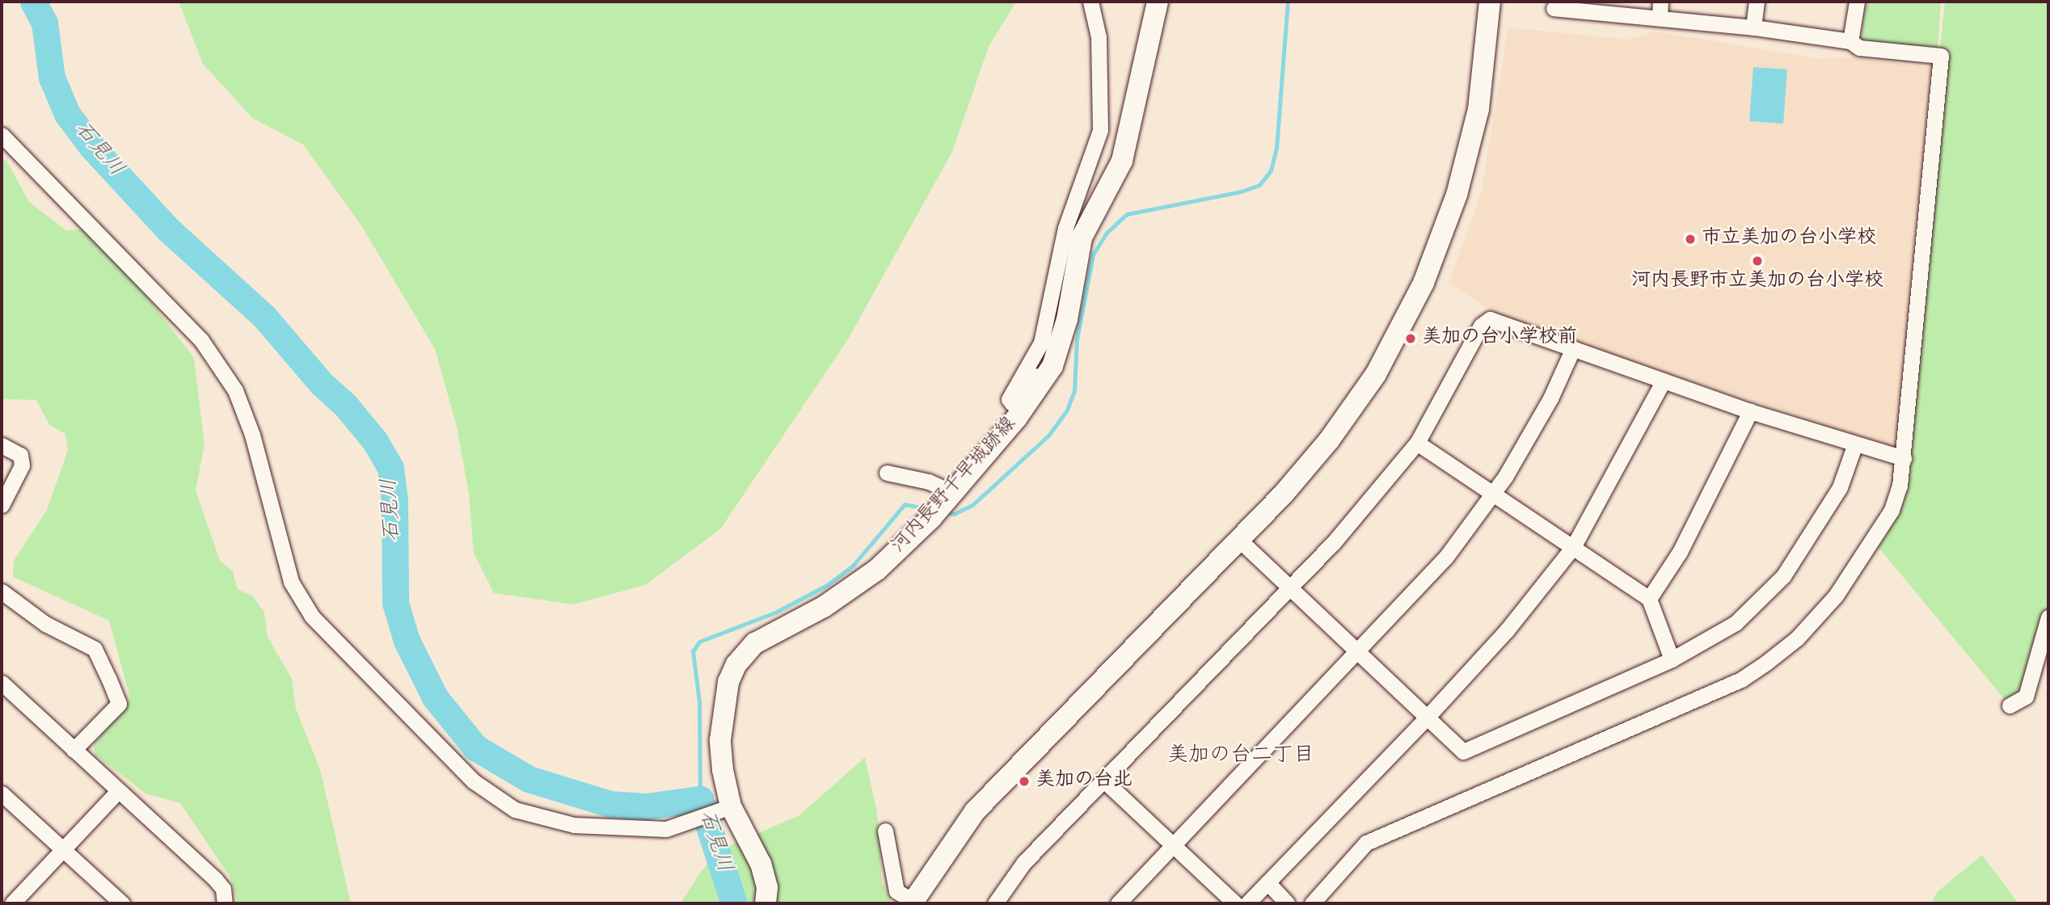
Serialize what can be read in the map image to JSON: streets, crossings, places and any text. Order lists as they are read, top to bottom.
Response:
{
  "streets": {
    "street": ["河内長野千早城跡線"]
  },
  "districts": ["美加の台二丁目"],
  "water": ["石見川"],
  "places": [
    "市立美加の台小学校",
    "河内長野市立美加の台小学校",
    "美加の台小学校前",
    "美加の台北"
  ]
}
